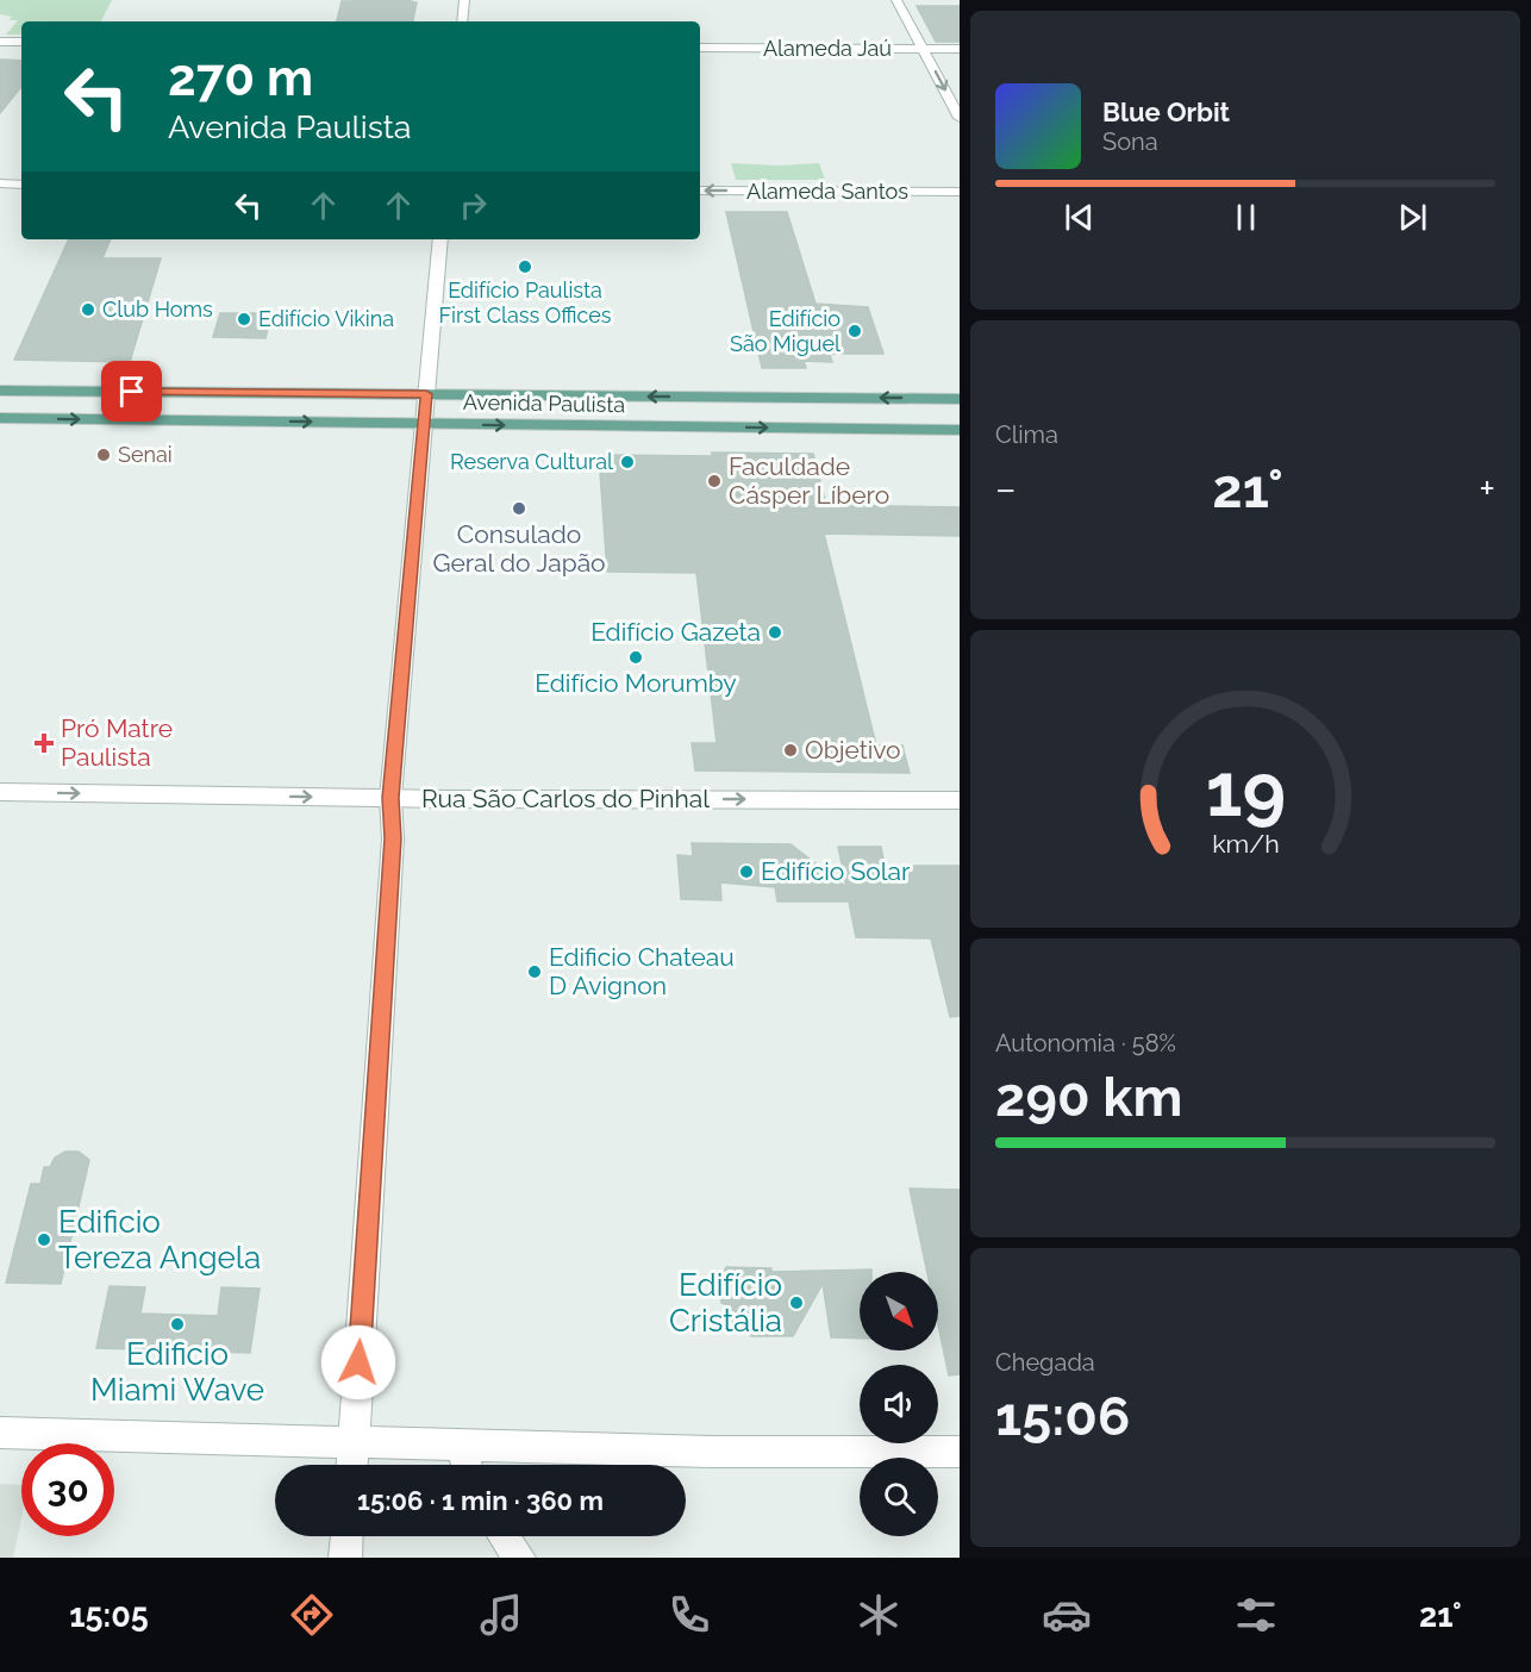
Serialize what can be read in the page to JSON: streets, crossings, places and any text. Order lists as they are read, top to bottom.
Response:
{
  "streets": {
    "main road": ["Avenida Paulista"],
    "street": ["Alameda Jaú", "Alameda Santos", "Rua São Carlos do Pinhal"]
  },
  "one_way": ["Alameda Santos", "Rua São Carlos do Pinhal"],
  "places": {
    "other": [
      "Edifício Paulista First Class Offices",
      "Club Homs",
      "Edifício Vikina",
      "Edifício São Miguel",
      "Senai",
      "Reserva Cultural",
      "Faculdade Cásper Líbero",
      "Consulado Geral do Japão",
      "Edifício Gazeta",
      "Edifício Morumby",
      "Objetivo",
      "Edifício Solar",
      "Edificio Chateau D Avignon",
      "Edificio Tereza Angela",
      "Edifício Cristália",
      "Edificio Miami Wave"
    ],
    "health": ["Pró Matre Paulista"]
  },
  "north": "bottom right",
  "page": {
    "turn": ["270 m", "Avenida Paulista"],
    "song": ["Blue Orbit", "Sona"],
    "tile": [
      "Clima",
      ["Autonomia · 58%", "290 km"],
      ["Chegada", "15:06"]
    ],
    "heat": ["−", "21°", "+"],
    "limit": "30",
    "trip": "15:06 · 1 min · 360 m",
    "tabs": ["15:05", "21°"],
    "gauge": ["19", "km/h"]
  }
}
